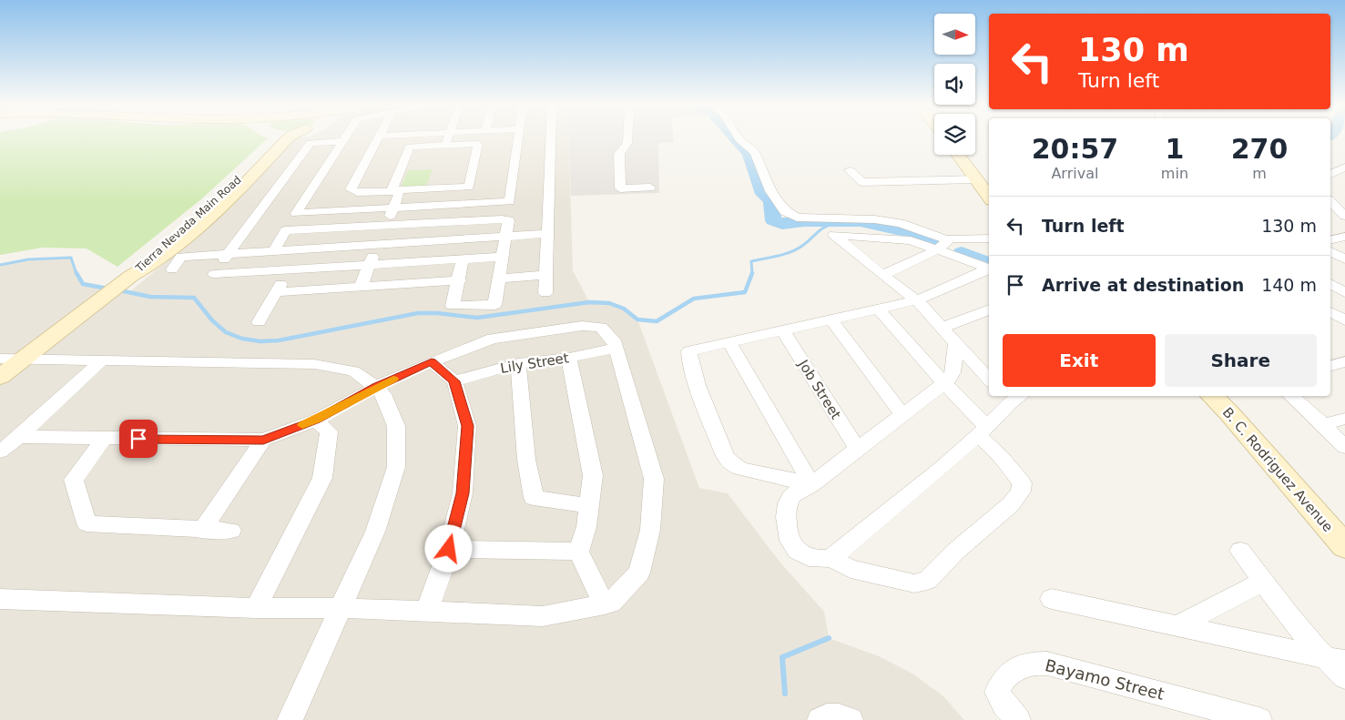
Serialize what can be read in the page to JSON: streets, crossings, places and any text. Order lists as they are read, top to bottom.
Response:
{
  "streets": {
    "street": [
      "Tierra Nevada Main Road",
      "Lily Street",
      "Job Street",
      "B. C. Rodriguez Avenue",
      "Bayamo Street"
    ]
  },
  "north": "right",
  "page": {
    "turn": ["130 m", "Turn left"],
    "eta": [
      "20:57",
      "Arrival",
      "1",
      "min",
      "270",
      "m"
    ],
    "list": [
      {
        "name": "Turn left",
        "value": "130 m"
      },
      {
        "name": "Arrive at destination",
        "value": "140 m"
      }
    ],
    "buttons": ["Exit", "Share"]
  }
}
